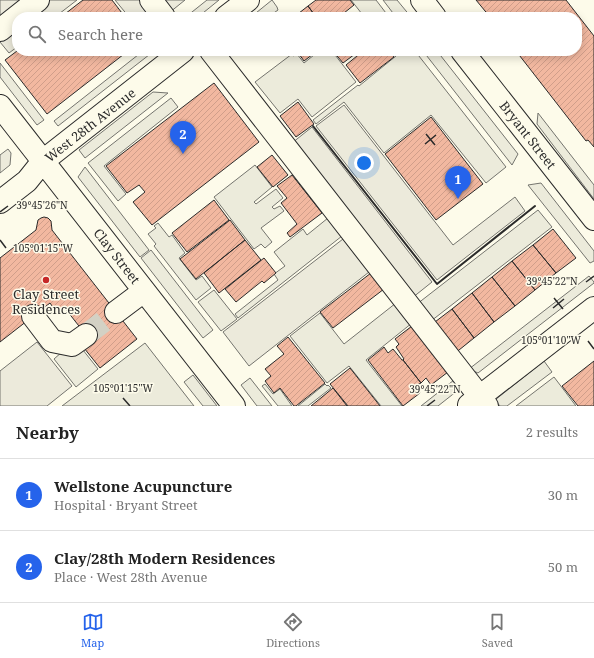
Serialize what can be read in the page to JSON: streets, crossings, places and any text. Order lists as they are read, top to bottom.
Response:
{
  "streets": {
    "street": ["West 28th Avenue", "Bryant Street", "Clay Street"]
  },
  "crossings": [
    ["West 28th Avenue", "Clay Street"]
  ],
  "places": ["Clay Street Residences"],
  "page": {
    "search": "Search here",
    "pins": ["2", "1"],
    "heading": ["Nearby", "2 results"],
    "list": [
      {
        "mark": "1",
        "name": "Wellstone Acupuncture",
        "note": "Hospital · Bryant Street",
        "value": "30 m"
      },
      {
        "mark": "2",
        "name": "Clay/28th Modern Residences",
        "note": "Place · West 28th Avenue",
        "value": "50 m"
      }
    ],
    "nav": ["Map", "Directions", "Saved"]
  },
  "coordinates": [
    "39°45'26\"N",
    "105°01'15\"W",
    "39°45'22\"N",
    "105°01'10\"W"
  ]
}
